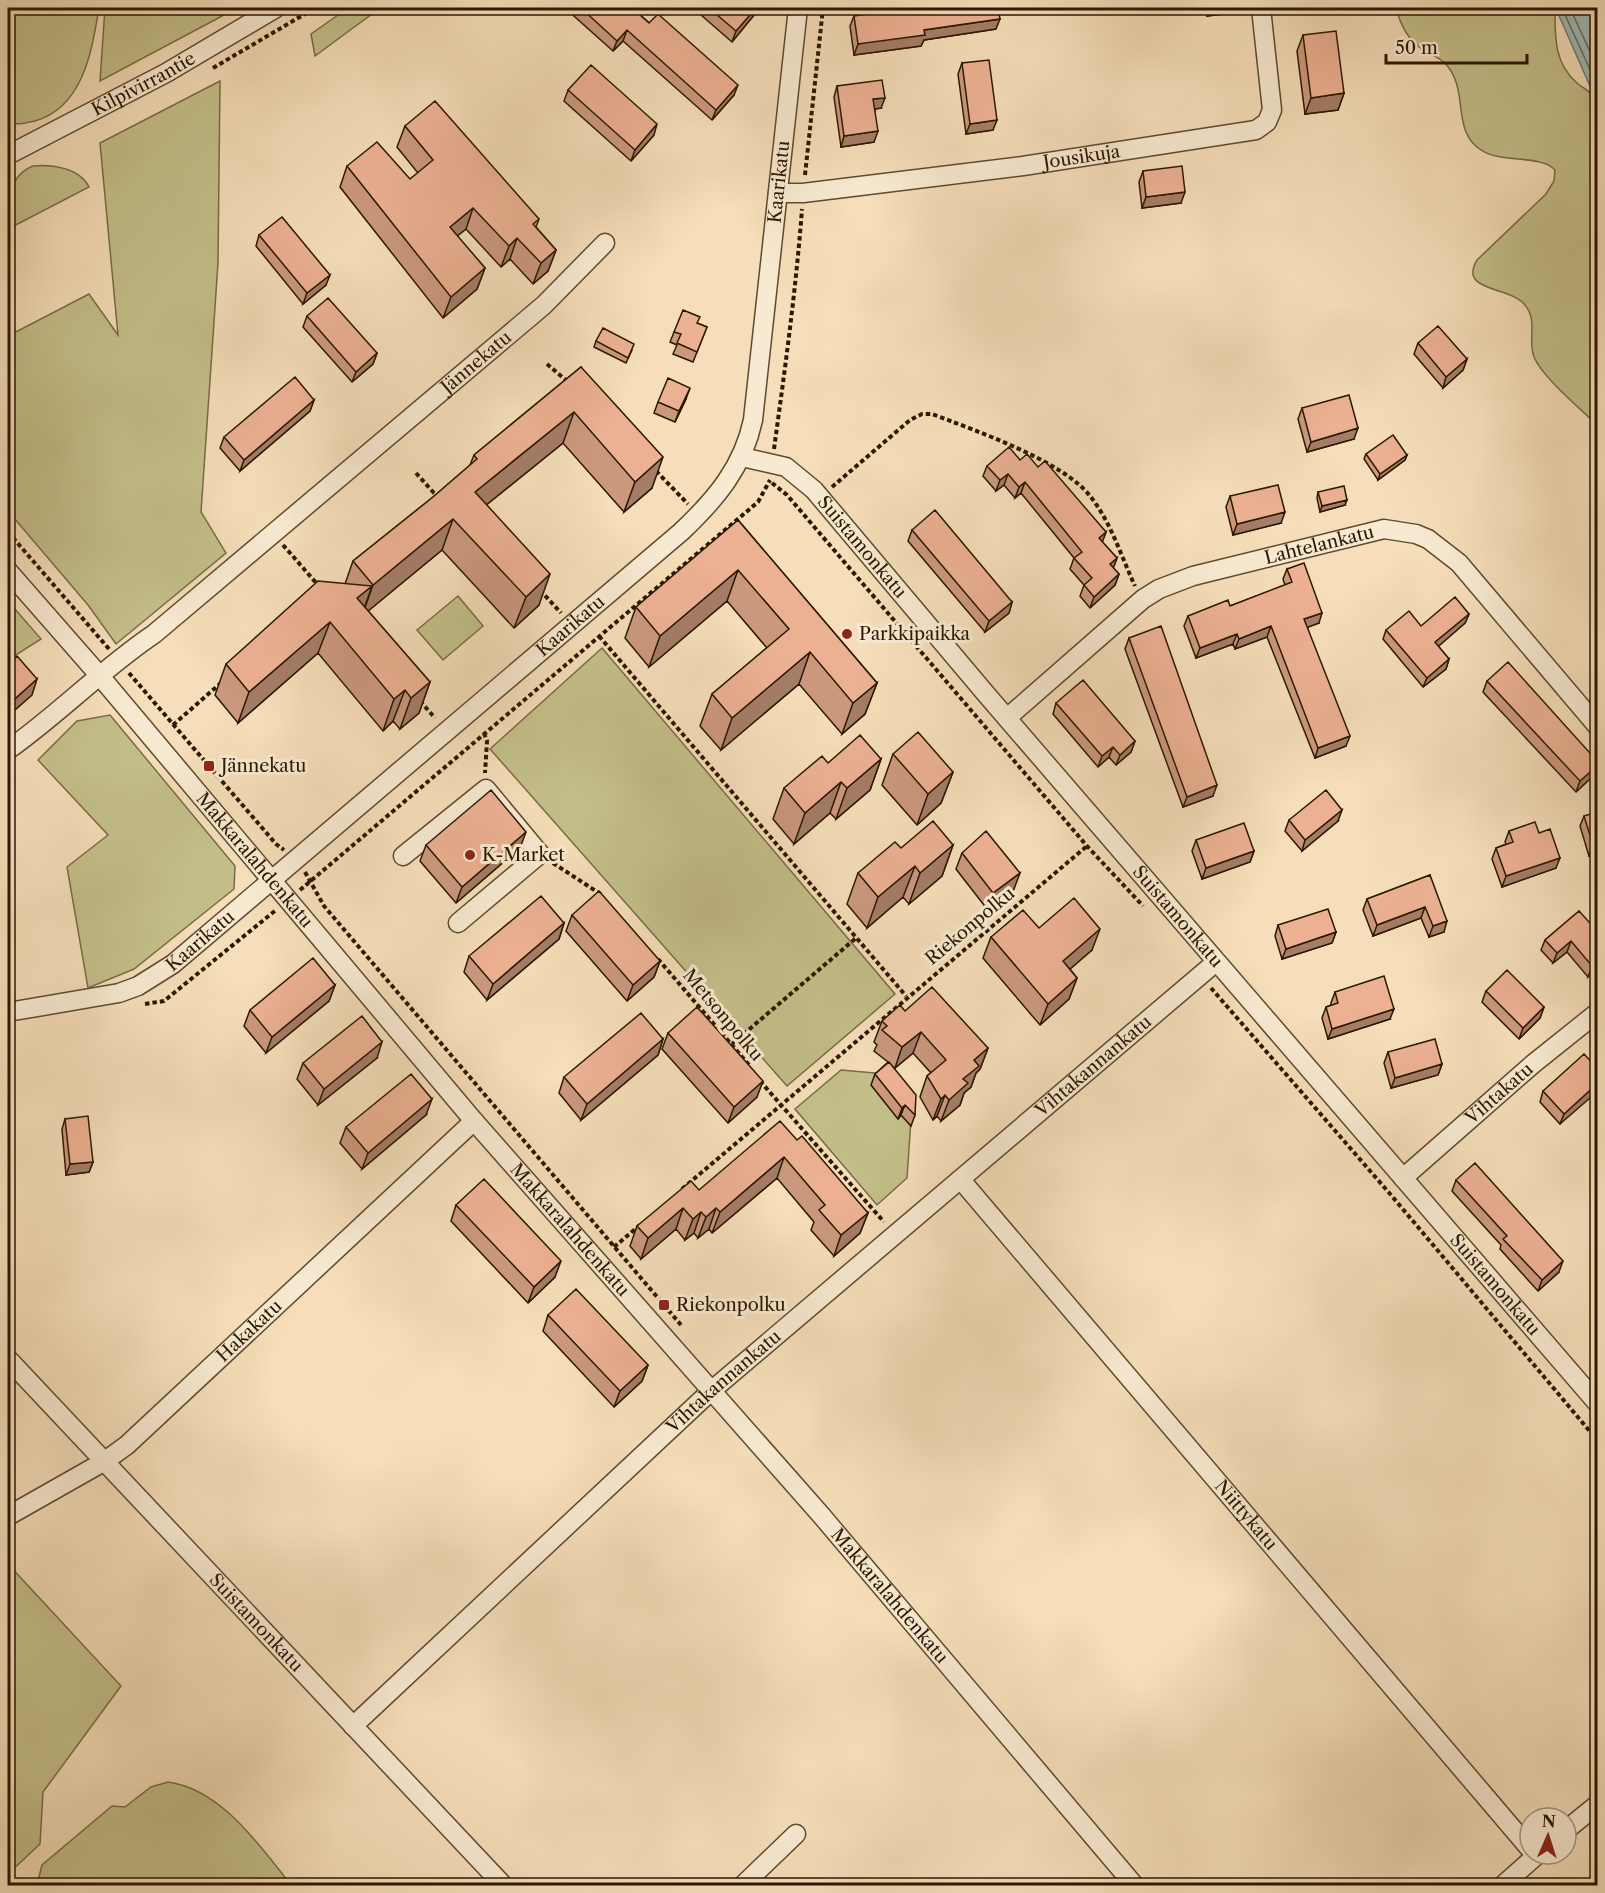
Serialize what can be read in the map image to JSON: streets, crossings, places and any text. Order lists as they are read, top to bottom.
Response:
{
  "streets": {
    "street": [
      "Kilpivirrantie",
      "Jousikuja",
      "Kaarikatu",
      "Jännekatu",
      "Lahtelankatu",
      "Suistamonkatu",
      "Makkaralahdenkatu",
      "Vihtakannankatu",
      "Vihtakatu",
      "Hakakatu",
      "Niittykatu"
    ],
    "path": ["Riekonpolku", "Metsonpolku"]
  },
  "crossings": [
    ["Jousikuja", "Kaarikatu"],
    ["Kaarikatu", "Suistamonkatu"],
    ["Kaarikatu", "Makkaralahdenkatu"],
    ["Jännekatu", "Makkaralahdenkatu"],
    ["Lahtelankatu", "Suistamonkatu"],
    ["Suistamonkatu", "Vihtakannankatu"],
    ["Suistamonkatu", "Vihtakatu"],
    ["Suistamonkatu", "Hakakatu"],
    ["Makkaralahdenkatu", "Vihtakannankatu"],
    ["Makkaralahdenkatu", "Hakakatu"],
    ["Riekonpolku", "Metsonpolku"],
    ["Metsonpolku", "Vihtakannankatu"],
    ["Vihtakannankatu", "Niittykatu"]
  ],
  "places": {
    "other": ["Parkkipaikka", "K-Market"],
    "transit": ["Jännekatu", "Riekonpolku"]
  },
  "scale_bar": "50 m",
  "north": "top"
}
